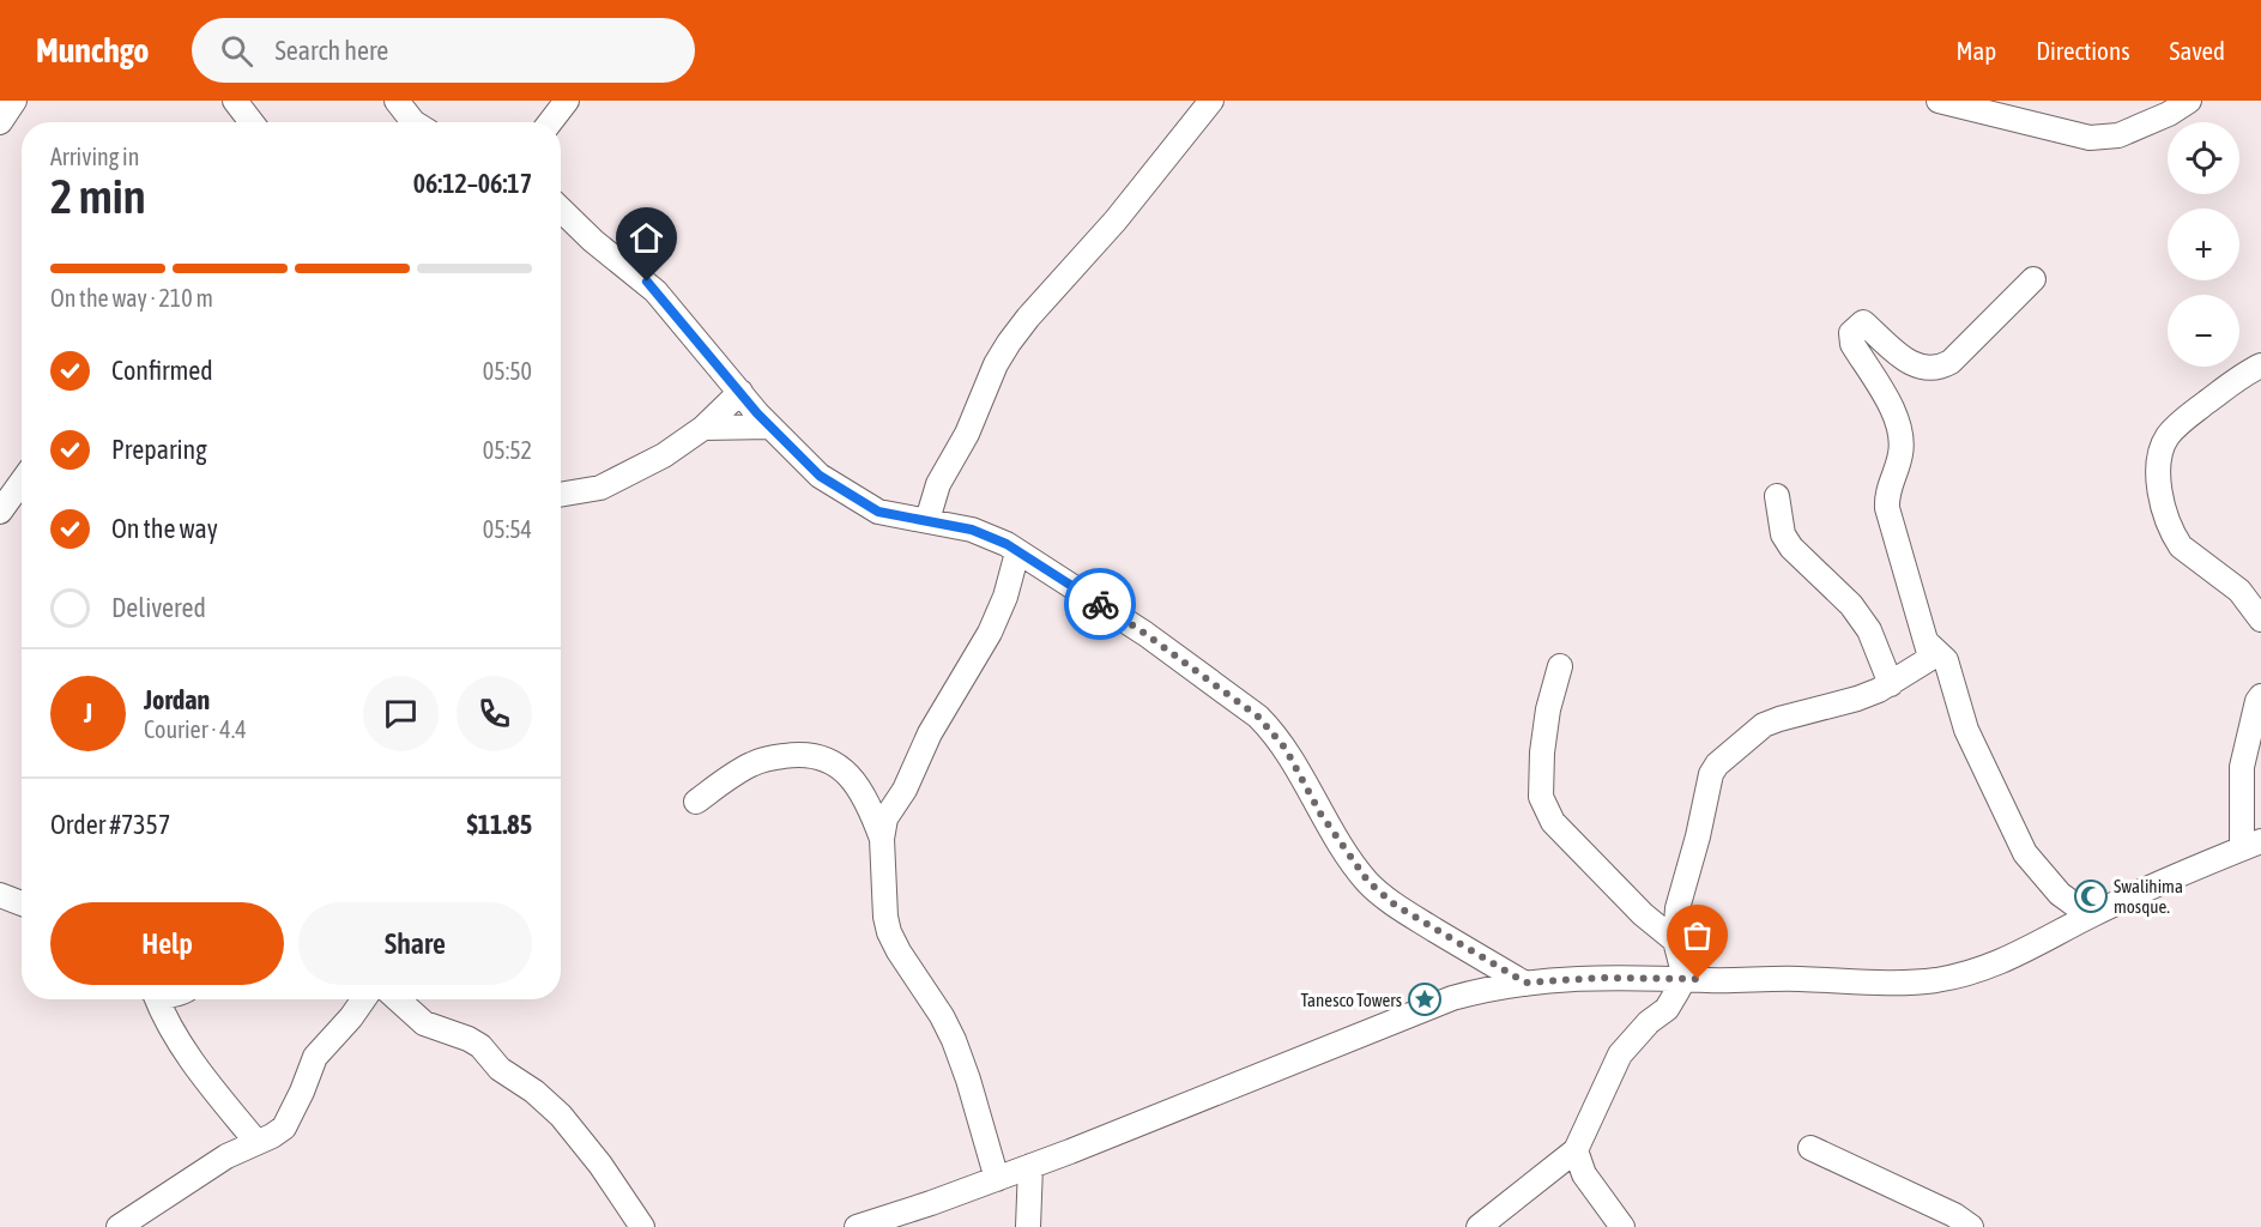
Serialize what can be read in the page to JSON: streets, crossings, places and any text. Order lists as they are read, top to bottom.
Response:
{
  "places": {
    "mosque": ["Swalihima mosque."],
    "place": ["Tanesco Towers"]
  },
  "page": {
    "header": "Munchgo",
    "search": "Search here",
    "nav": ["Map", "Directions", "Saved"],
    "map_buttons": ["+", "−"],
    "heading": ["2 min", "Arriving in", "06:12–06:17"],
    "panel": [
      "Jordan",
      "Courier · 4.4",
      "Order #7357",
      "$11.85"
    ],
    "bar": "On the way · 210 m",
    "list": [
      ["Confirmed", "05:50"],
      ["Preparing", "05:52"],
      ["On the way", "05:54"],
      "Delivered"
    ],
    "round": "J",
    "buttons": ["Help", "Share"]
  }
}
